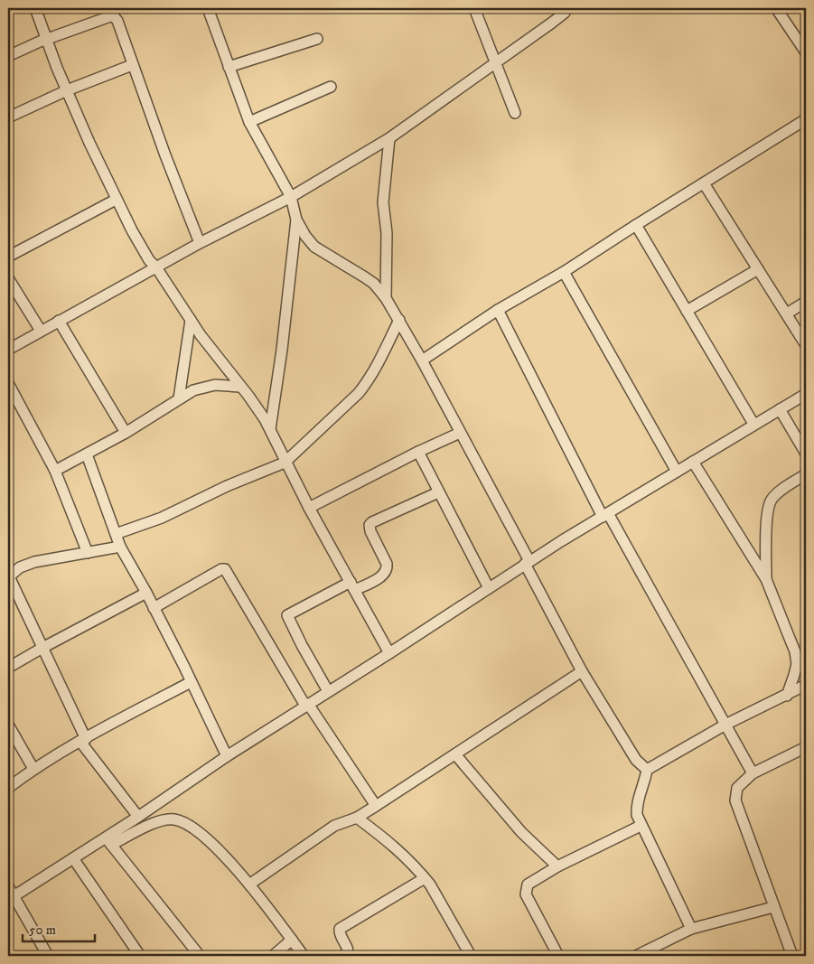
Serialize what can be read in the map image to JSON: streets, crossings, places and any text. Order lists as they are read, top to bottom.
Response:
{
  "scale_bar": "50 m"
}
